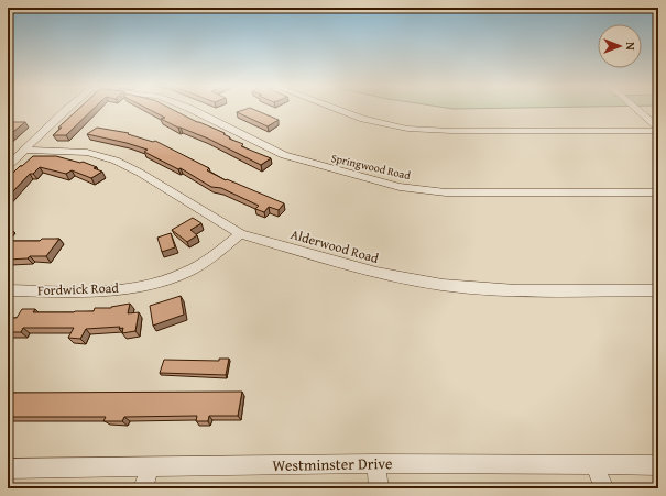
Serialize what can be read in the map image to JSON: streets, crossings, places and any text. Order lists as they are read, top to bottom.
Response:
{
  "streets": {
    "street": [
      "Springwood Road",
      "Alderwood Road",
      "Fordwick Road",
      "Westminster Drive"
    ]
  },
  "crossings": [
    ["Alderwood Road", "Fordwick Road"]
  ],
  "north": "right"
}
